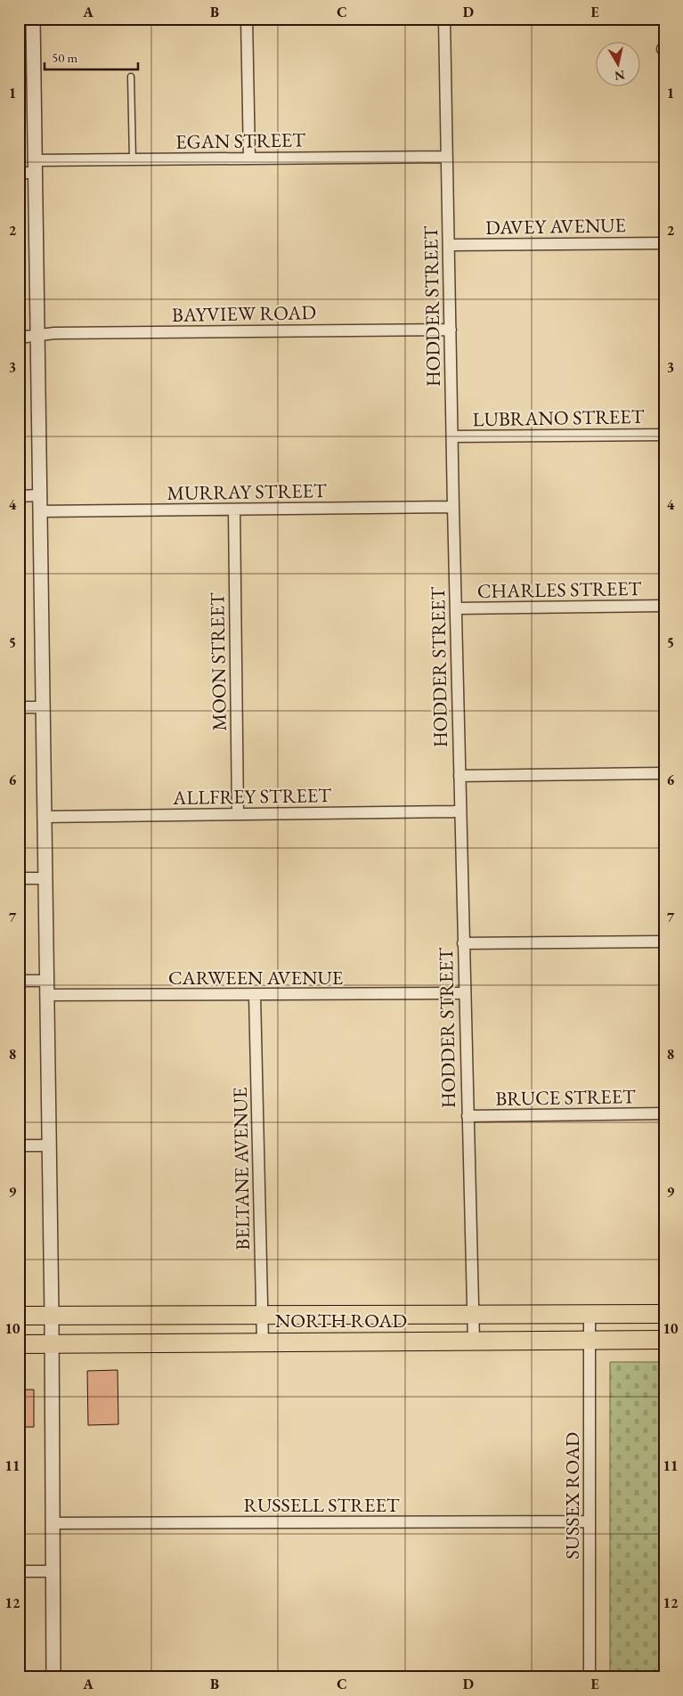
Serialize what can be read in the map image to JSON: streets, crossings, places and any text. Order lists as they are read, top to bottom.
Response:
{
  "streets": {
    "highway": ["NORTH ROAD"],
    "street": [
      "EGAN STREET",
      "DAVEY AVENUE",
      "HODDER STREET",
      "BAYVIEW ROAD",
      "LUBRANO STREET",
      "MURRAY STREET",
      "CHARLES STREET",
      "MOON STREET",
      "ALLFREY STREET",
      "CARWEEN AVENUE",
      "BRUCE STREET",
      "BELTANE AVENUE",
      "SUSSEX ROAD",
      "RUSSELL STREET"
    ]
  },
  "crossings": [
    ["EGAN STREET", "HODDER STREET"],
    ["DAVEY AVENUE", "HODDER STREET"],
    ["HODDER STREET", "BAYVIEW ROAD"],
    ["HODDER STREET", "LUBRANO STREET"],
    ["HODDER STREET", "MURRAY STREET"],
    ["HODDER STREET", "CHARLES STREET"],
    ["HODDER STREET", "ALLFREY STREET"],
    ["HODDER STREET", "CARWEEN AVENUE"],
    ["HODDER STREET", "BRUCE STREET"],
    ["HODDER STREET", "NORTH ROAD"],
    ["MURRAY STREET", "MOON STREET"],
    ["MOON STREET", "ALLFREY STREET"],
    ["CARWEEN AVENUE", "BELTANE AVENUE"],
    ["BELTANE AVENUE", "NORTH ROAD"],
    ["NORTH ROAD", "SUSSEX ROAD"],
    ["SUSSEX ROAD", "RUSSELL STREET"]
  ],
  "scale_bar": "50 m",
  "north": "bottom",
  "grid": {
    "columns": [
      "A",
      "B",
      "C",
      "D",
      "E"
    ],
    "rows": [
      "1",
      "2",
      "3",
      "4",
      "5",
      "6",
      "7",
      "8",
      "9",
      "10",
      "11",
      "12"
    ]
  }
}
